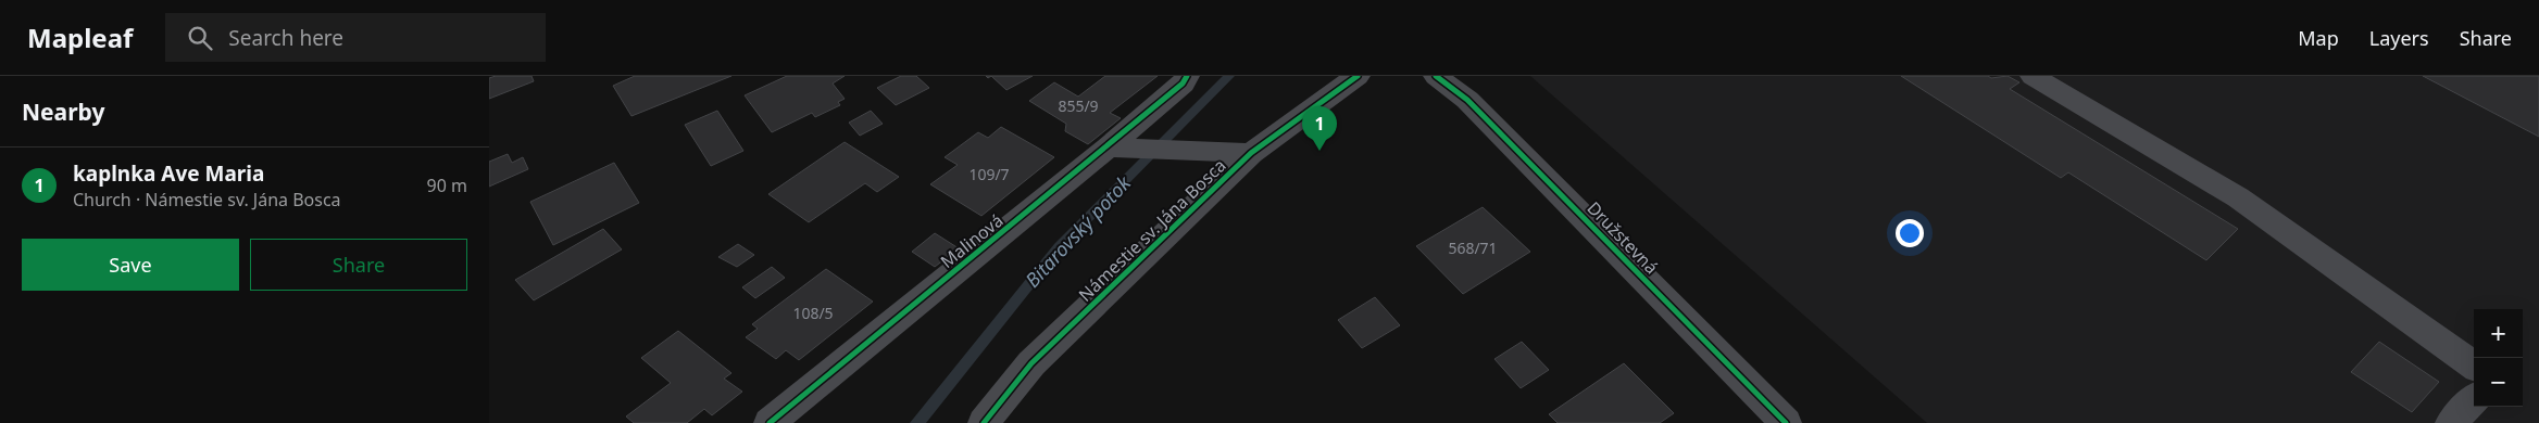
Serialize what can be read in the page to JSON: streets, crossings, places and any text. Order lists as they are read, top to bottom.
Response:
{
  "streets": {
    "street": ["Námestie sv. Jána Bosca", "Družstevná", "Malinová"]
  },
  "water": ["Bitarovský potok"],
  "house_numbers": [
    "855/9",
    "109/7",
    "568/71",
    "108/5"
  ],
  "page": {
    "header": "Mapleaf",
    "search": "Search here",
    "nav": ["Map", "Layers", "Share"],
    "heading": "Nearby",
    "pins": "1",
    "list": [
      {
        "mark": "1",
        "name": "kaplnka Ave Maria",
        "note": "Church · Námestie sv. Jána Bosca",
        "value": "90 m"
      }
    ],
    "buttons": ["Save", "Share"],
    "map_buttons": ["+", "−"]
  }
}
